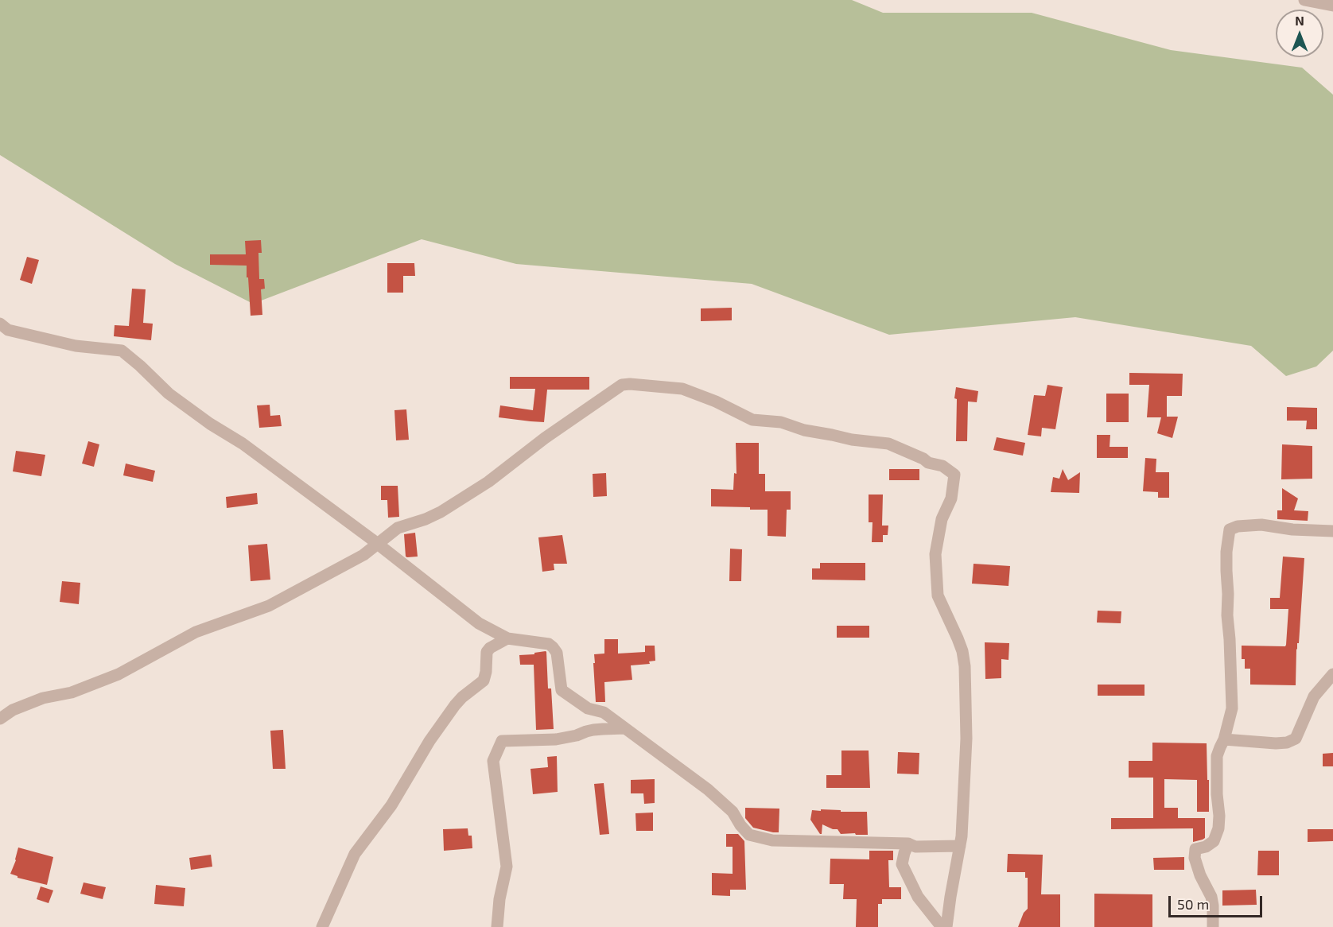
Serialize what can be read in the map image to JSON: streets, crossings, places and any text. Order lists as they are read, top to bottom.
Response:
{
  "scale_bar": "50 m",
  "north": "top"
}
